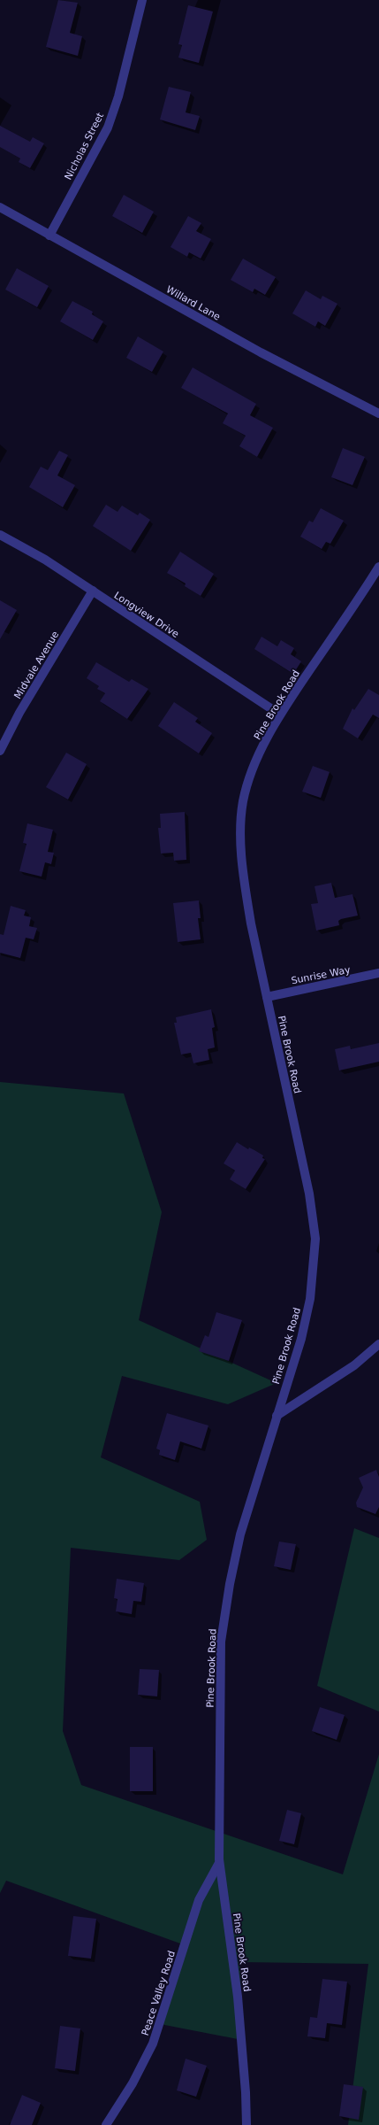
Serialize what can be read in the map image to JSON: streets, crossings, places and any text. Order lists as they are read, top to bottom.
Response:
{
  "streets": {
    "street": [
      "Nicholas Street",
      "Willard Lane",
      "Longview Drive",
      "Midvale Avenue",
      "Pine Brook Road",
      "Sunrise Way",
      "Peace Valley Road"
    ]
  },
  "crossings": [
    ["Nicholas Street", "Willard Lane"],
    ["Longview Drive", "Midvale Avenue"],
    ["Longview Drive", "Pine Brook Road"],
    ["Pine Brook Road", "Sunrise Way"],
    ["Pine Brook Road", "Peace Valley Road"]
  ]
}
